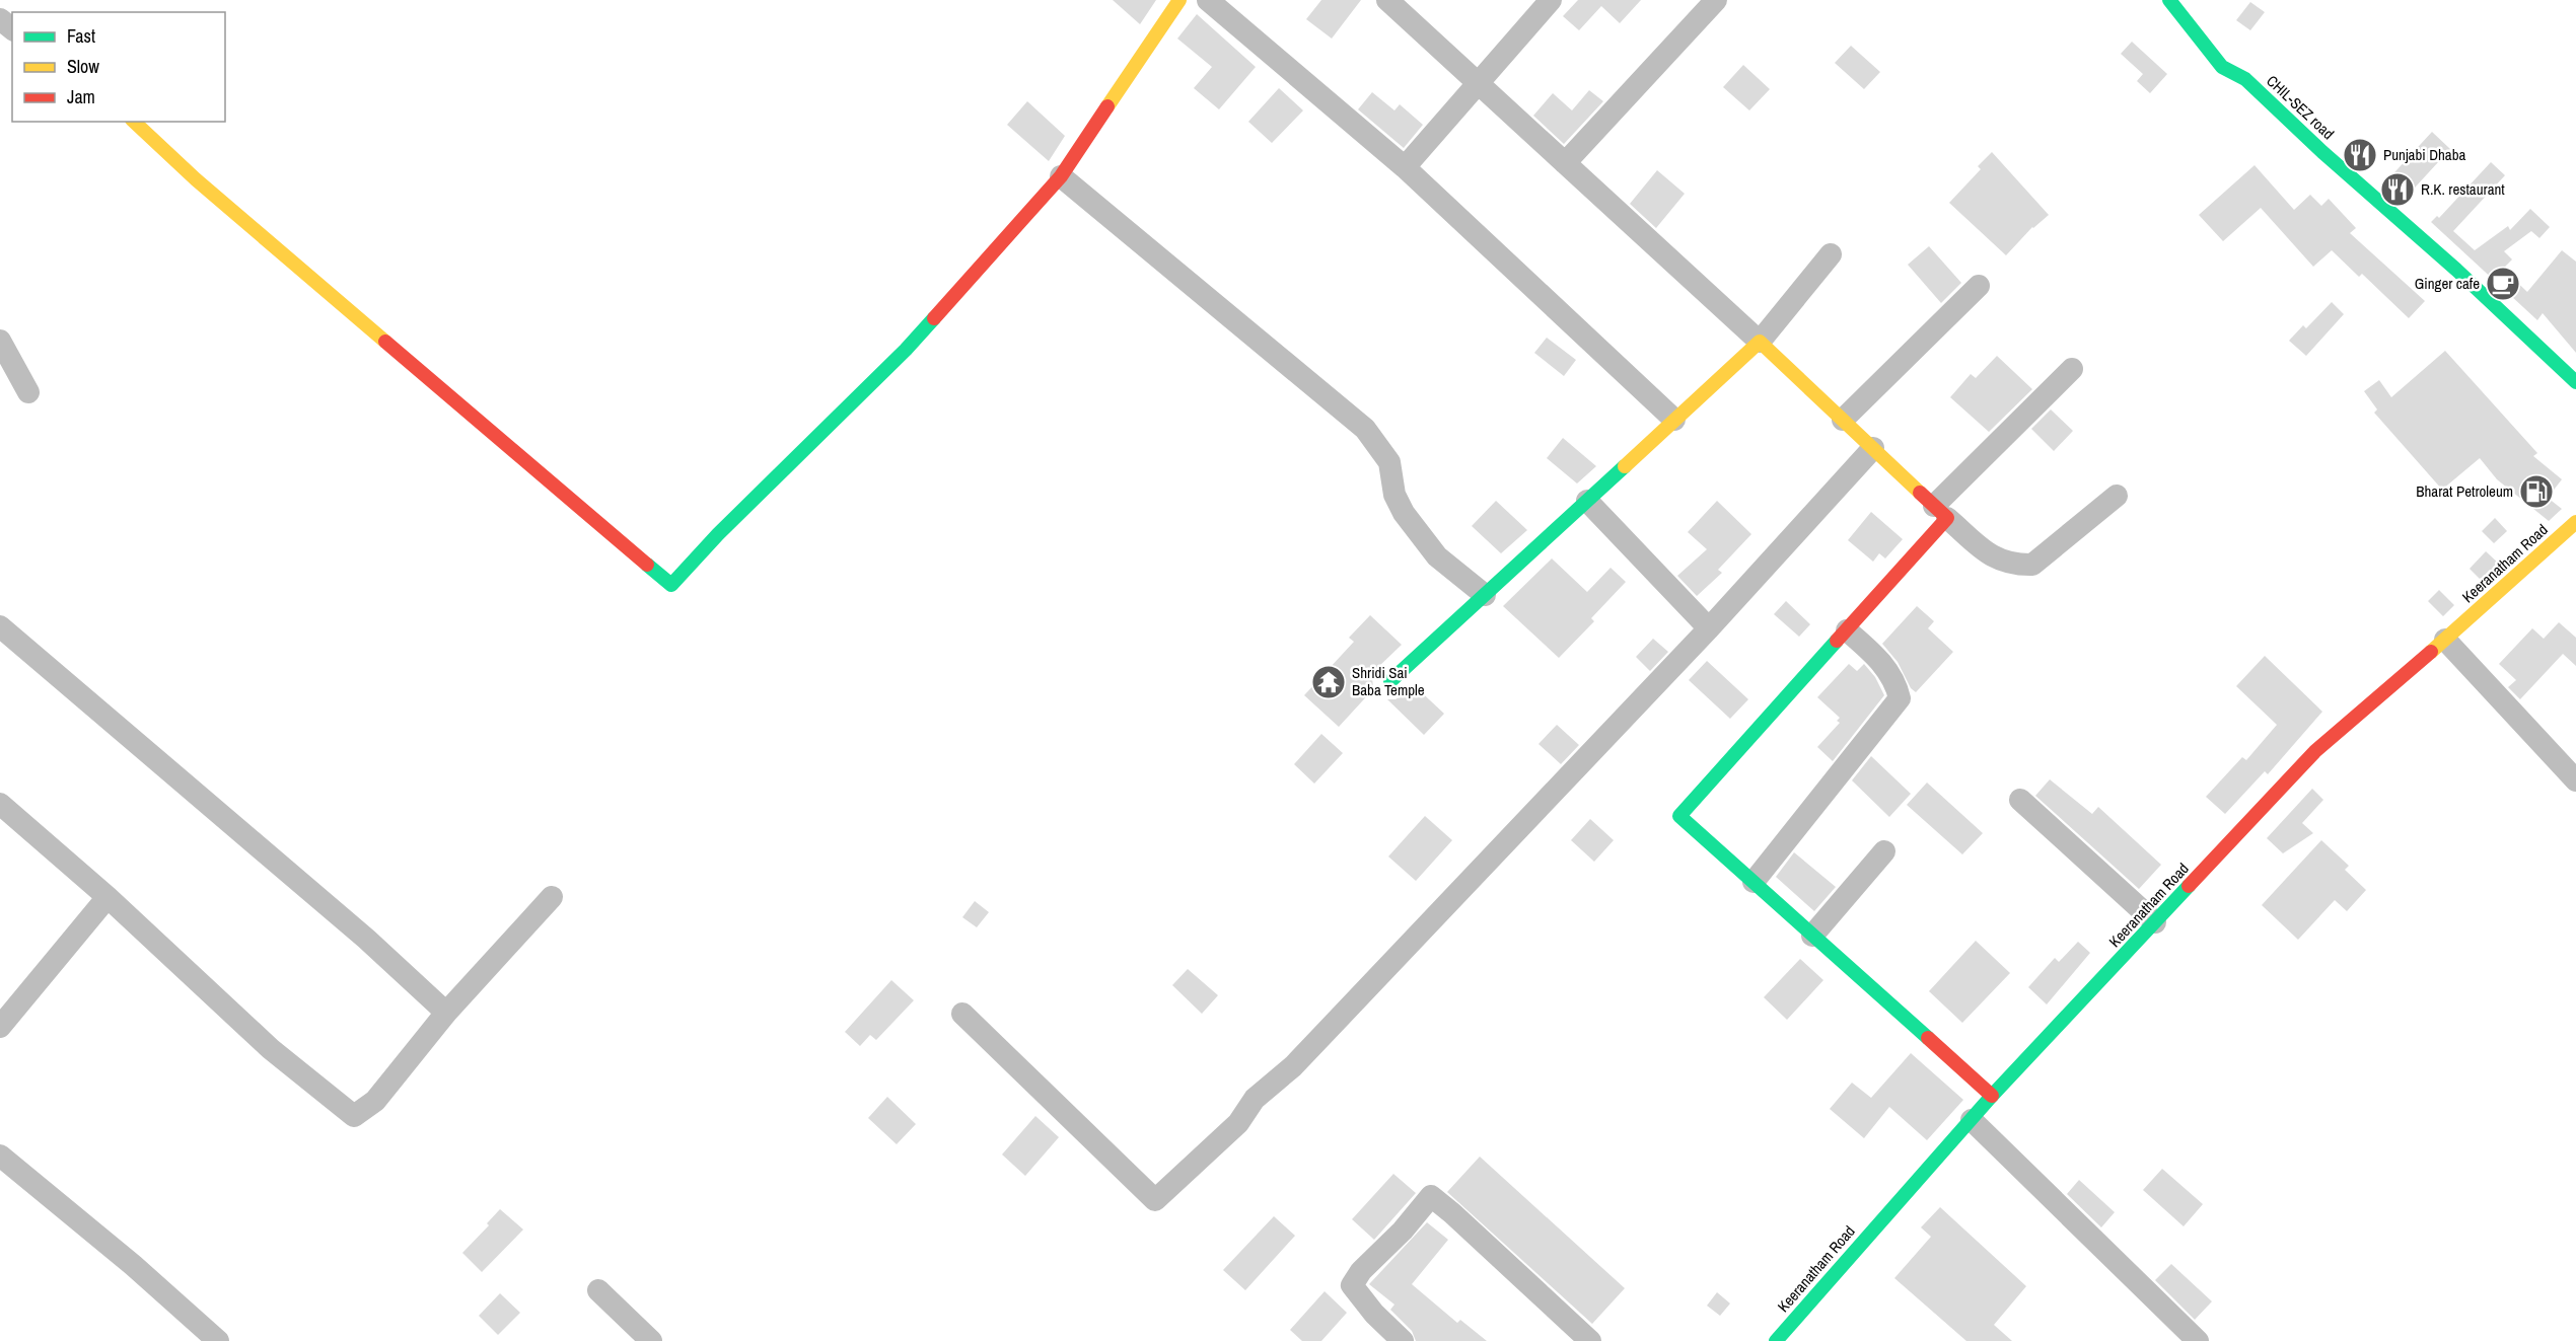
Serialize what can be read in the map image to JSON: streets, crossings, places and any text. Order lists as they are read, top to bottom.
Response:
{
  "streets": {
    "street": ["CHIL-SEZ road", "Keeranatham Road"]
  },
  "places": {
    "restaurant": ["Punjabi Dhaba", "R.K. restaurant"],
    "cafe": ["Ginger cafe"],
    "fuel station": ["Bharat Petroleum"],
    "temple": ["Shridi Sai Baba Temple"]
  },
  "legend": ["Fast", "Slow", "Jam"]
}
